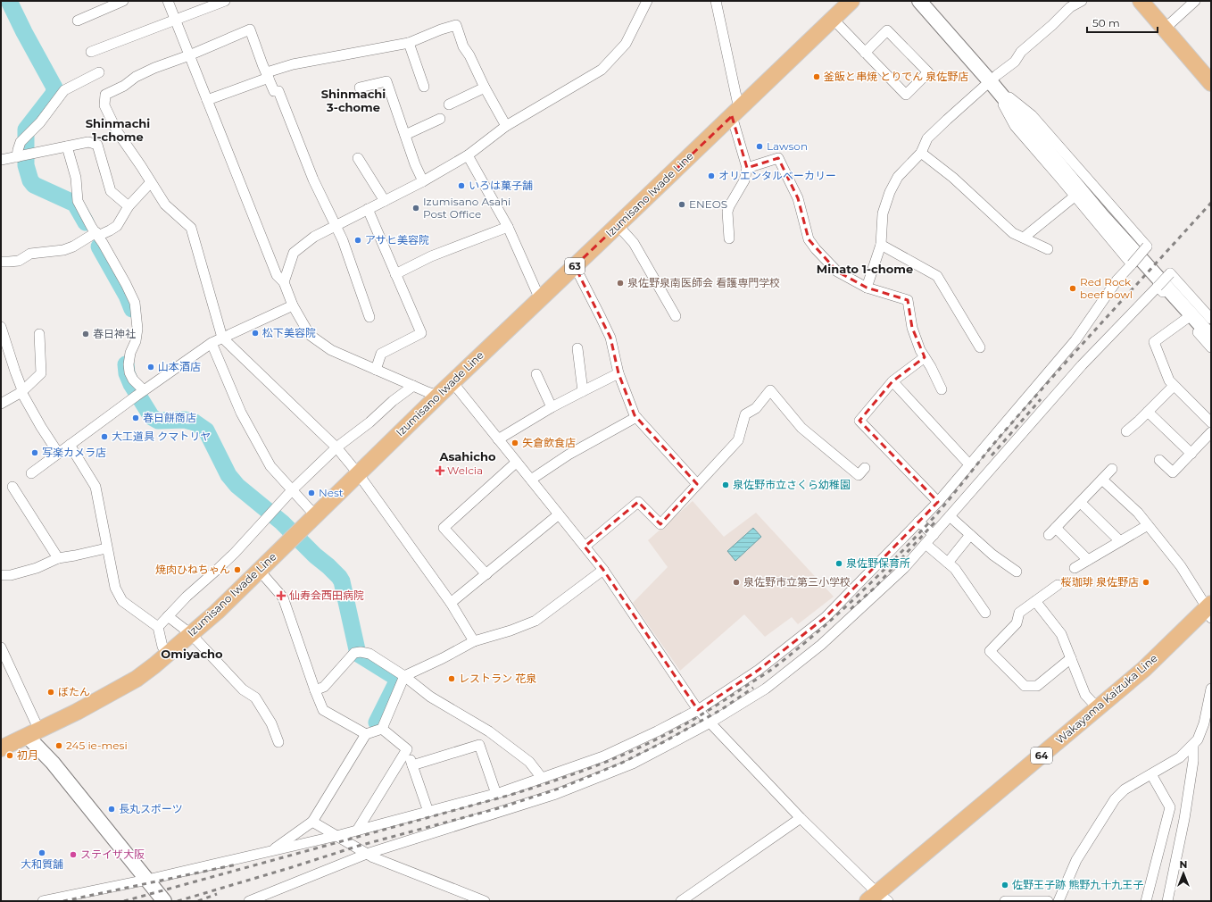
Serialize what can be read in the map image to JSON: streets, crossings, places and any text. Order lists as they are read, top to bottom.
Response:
{
  "streets": {
    "main road": [
      "Izumisano Iwade Line",
      "63",
      "Wakayama Kaizuka Line",
      "64"
    ]
  },
  "districts": [
    "Shinmachi 3-chome",
    "Shinmachi 1-chome",
    "Minato 1-chome",
    "Asahicho",
    "Omiyacho"
  ],
  "places": {
    "other": [
      "釜飯と串焼 とりでん 泉佐野店",
      "Lawson",
      "オリエンタルベーカリー",
      "いろは菓子舗",
      "ENEOS",
      "Izumisano Asahi Post Office",
      "アサヒ美容院",
      "泉佐野泉南医師会 看護専門学校",
      "Red Rock beef bowl",
      "松下美容院",
      "春日神社",
      "山本酒店",
      "春日餅商店",
      "大工道具 クマトリヤ",
      "矢倉飲食店",
      "写楽カメラ店",
      "泉佐野市立さくら幼稚園",
      "Nest",
      "泉佐野保育所",
      "焼肉ひねちゃん",
      "泉佐野市立第三小学校",
      "桜珈琲 泉佐野店",
      "レストラン 花泉",
      "ぼたん",
      "245 ie-mesi",
      "初月",
      "長丸スポーツ",
      "大和質舗",
      "ステイザ大阪",
      "佐野王子跡 熊野九十九王子"
    ],
    "health": ["Welcia", "仙寿会西田病院"]
  },
  "scale_bar": "50 m",
  "north": "top"
}
